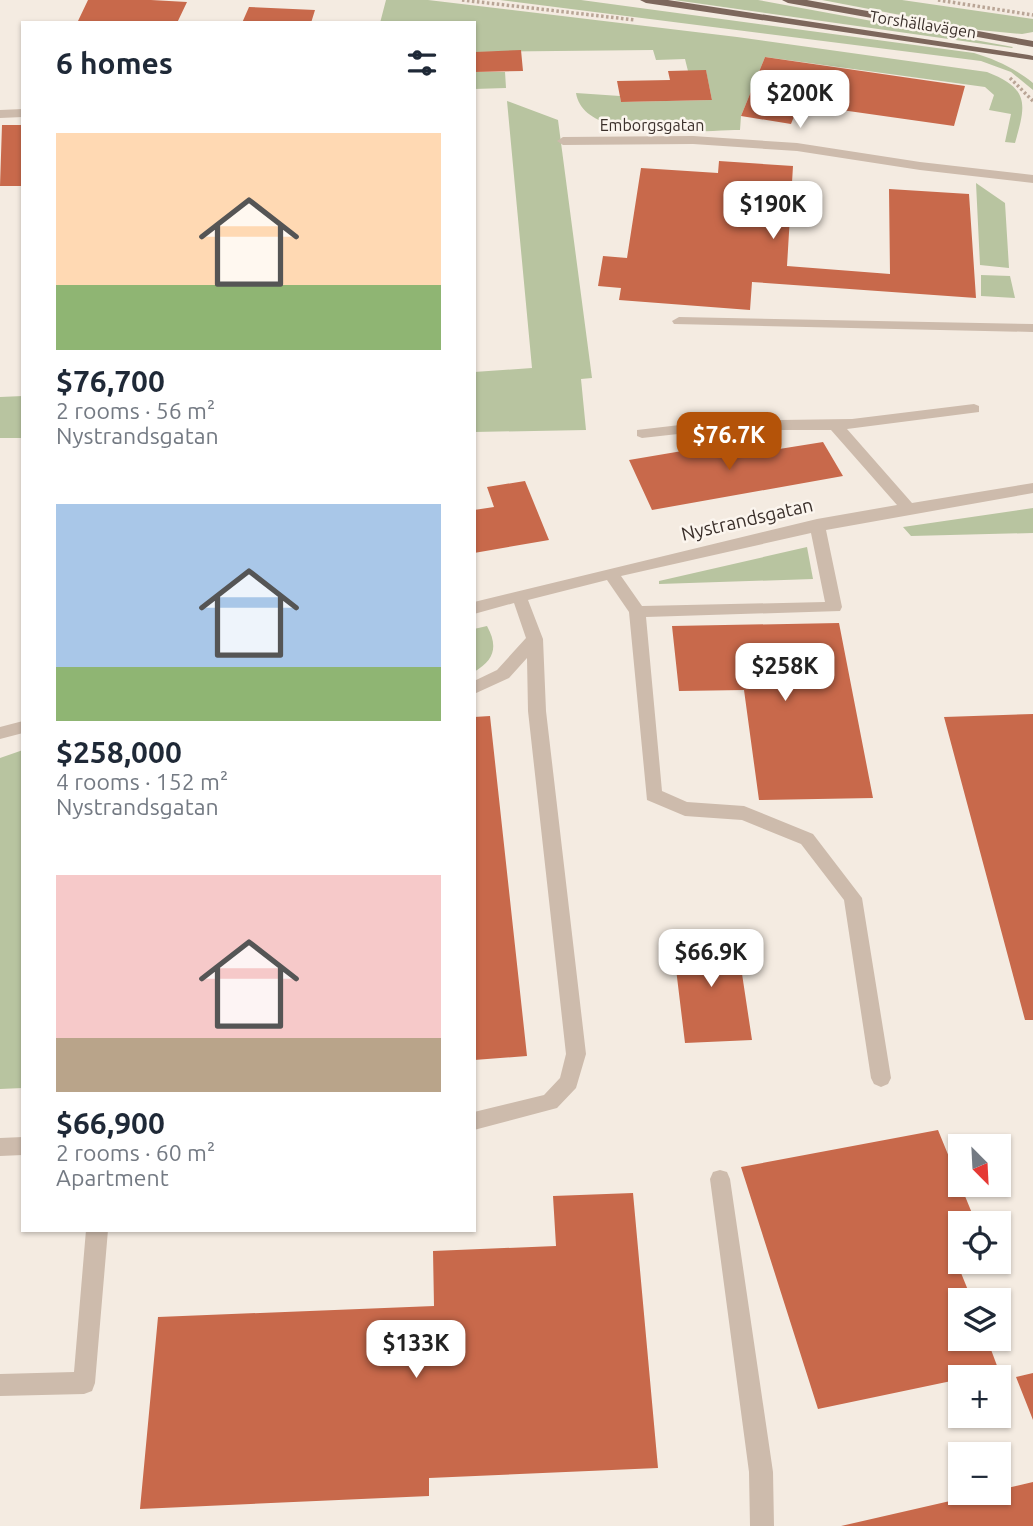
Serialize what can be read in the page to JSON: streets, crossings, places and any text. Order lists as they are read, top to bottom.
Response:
{
  "streets": {
    "main road": ["Torshällavägen"],
    "street": ["Emborgsgatan", "Nystrandsgatan"]
  },
  "north": "bottom right",
  "page": {
    "heading": "6 homes",
    "price": [
      "$200K",
      "$190K",
      "$76.7K",
      "$258K",
      "$66.9K",
      "$133K"
    ],
    "list": [
      {
        "name": "$76,700",
        "note": "2 rooms · 56 m² · Nystrandsgatan"
      },
      {
        "name": "$258,000",
        "note": "4 rooms · 152 m² · Nystrandsgatan"
      },
      {
        "name": "$66,900",
        "note": "2 rooms · 60 m² · Apartment"
      }
    ],
    "map_buttons": ["+", "−"]
  }
}
